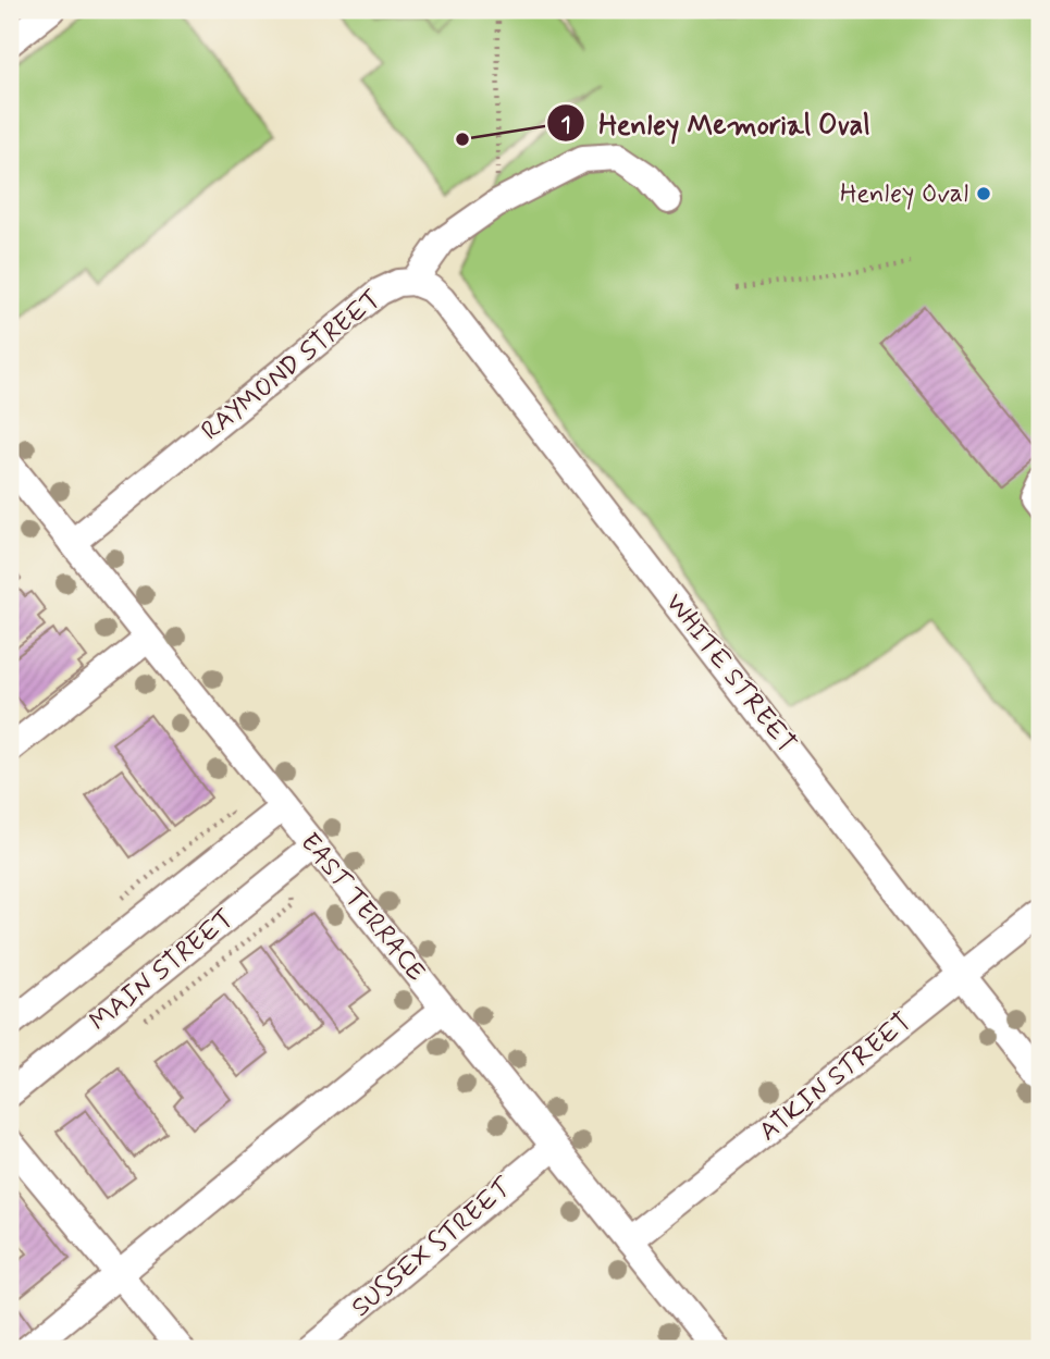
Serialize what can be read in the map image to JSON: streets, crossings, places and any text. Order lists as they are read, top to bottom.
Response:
{
  "streets": {
    "street": [
      "RAYMOND STREET",
      "WHITE STREET",
      "EAST TERRACE",
      "MAIN STREET",
      "ATKIN STREET",
      "SUSSEX STREET"
    ]
  },
  "crossings": [
    ["RAYMOND STREET", "WHITE STREET"],
    ["RAYMOND STREET", "EAST TERRACE"],
    ["WHITE STREET", "ATKIN STREET"],
    ["EAST TERRACE", "MAIN STREET"],
    ["EAST TERRACE", "ATKIN STREET"],
    ["EAST TERRACE", "SUSSEX STREET"]
  ],
  "places": ["Henley Memorial Oval", "Henley Oval"]
}
